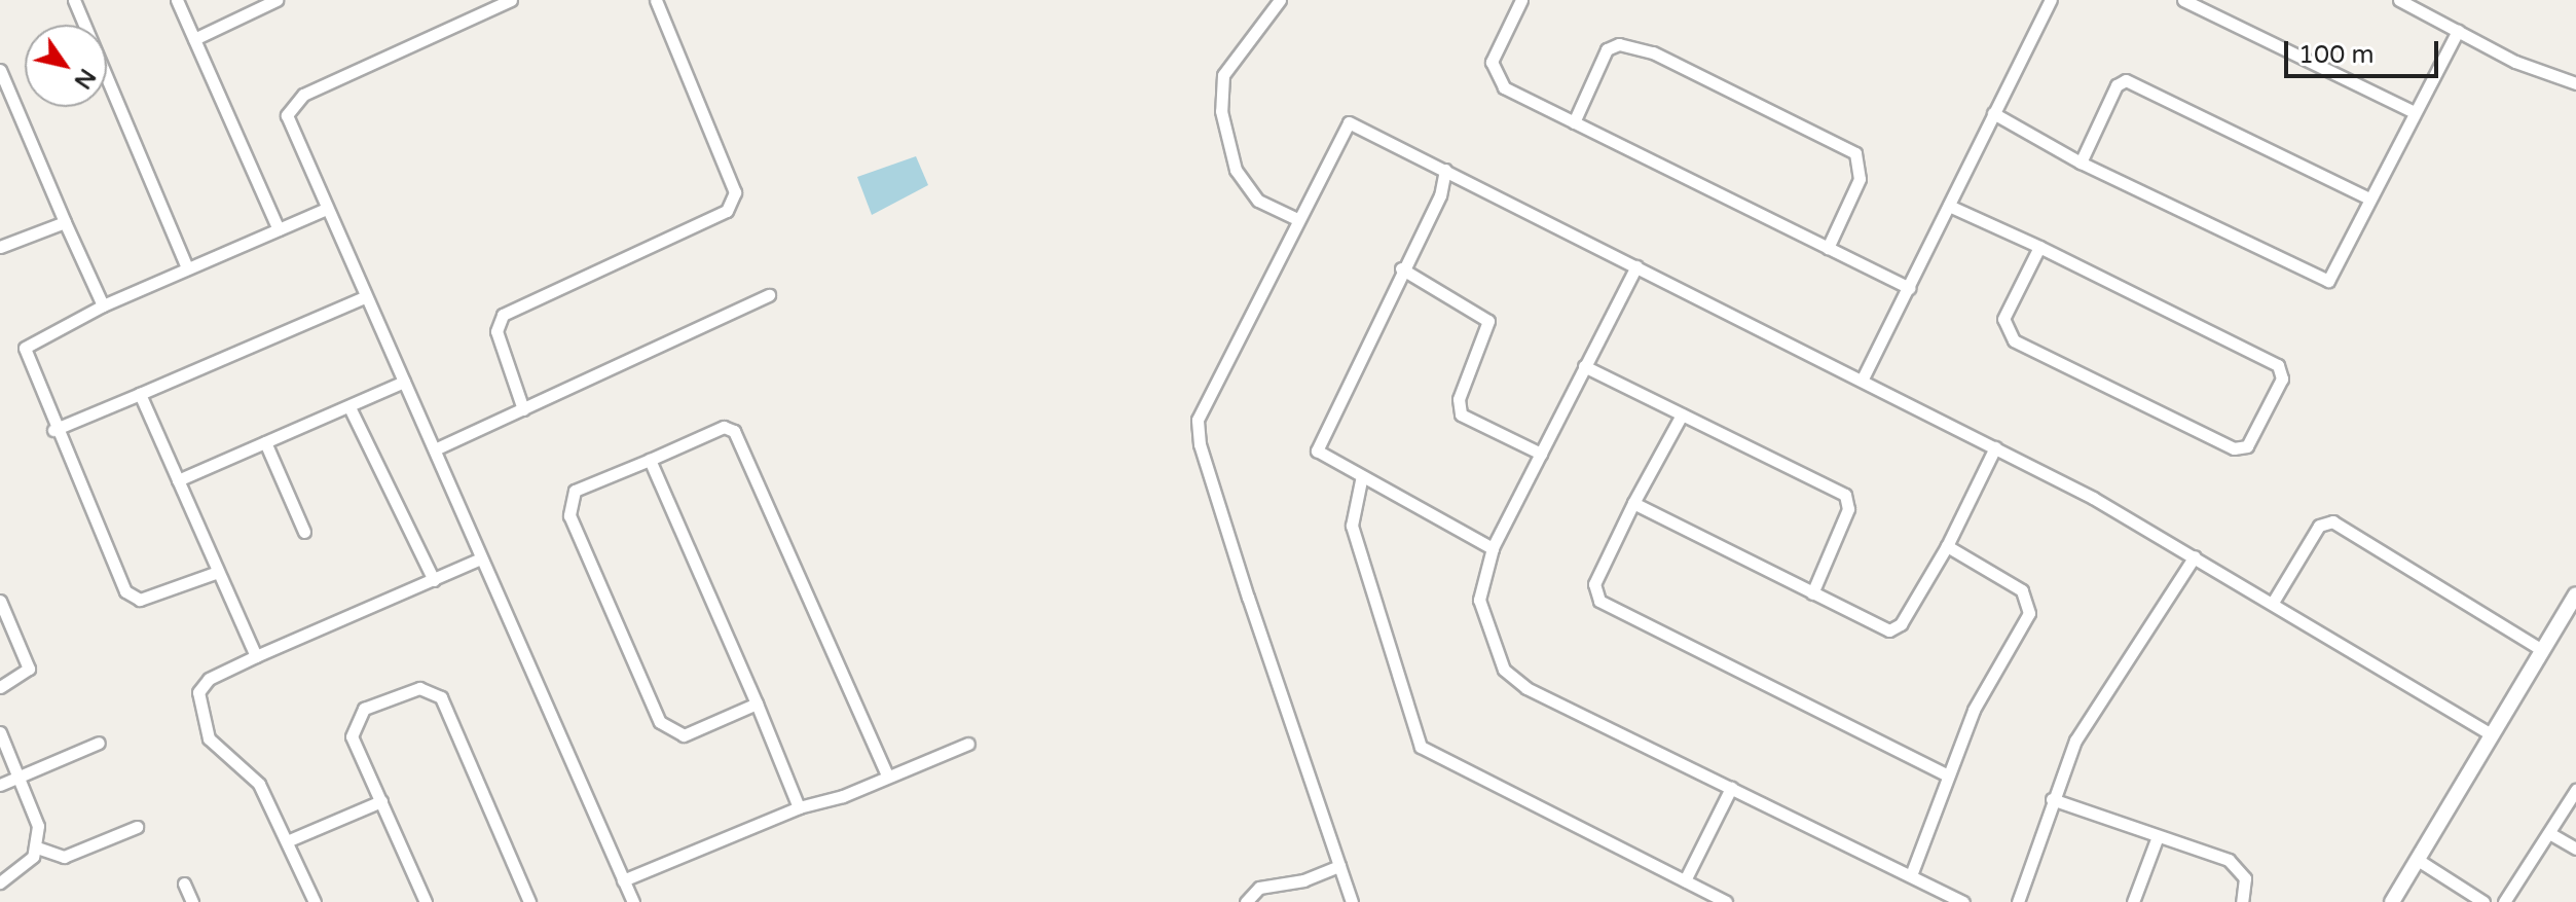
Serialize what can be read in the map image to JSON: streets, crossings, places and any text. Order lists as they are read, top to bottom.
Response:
{
  "scale_bar": "100 m",
  "north": "bottom right"
}
